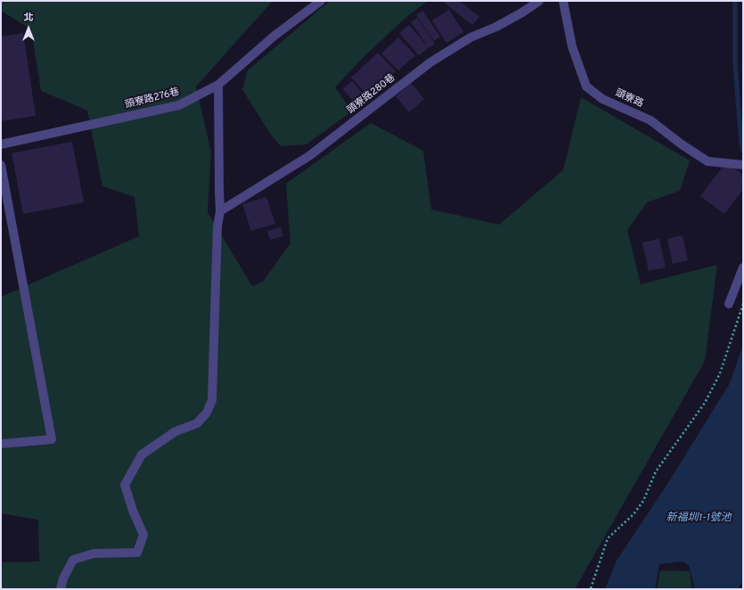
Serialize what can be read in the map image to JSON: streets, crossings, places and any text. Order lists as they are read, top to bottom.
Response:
{
  "streets": {
    "street": ["頭寮路280巷", "頭寮路276巷", "頭寮路"]
  },
  "water": ["新福圳1-1號池"],
  "north": "top"
}
